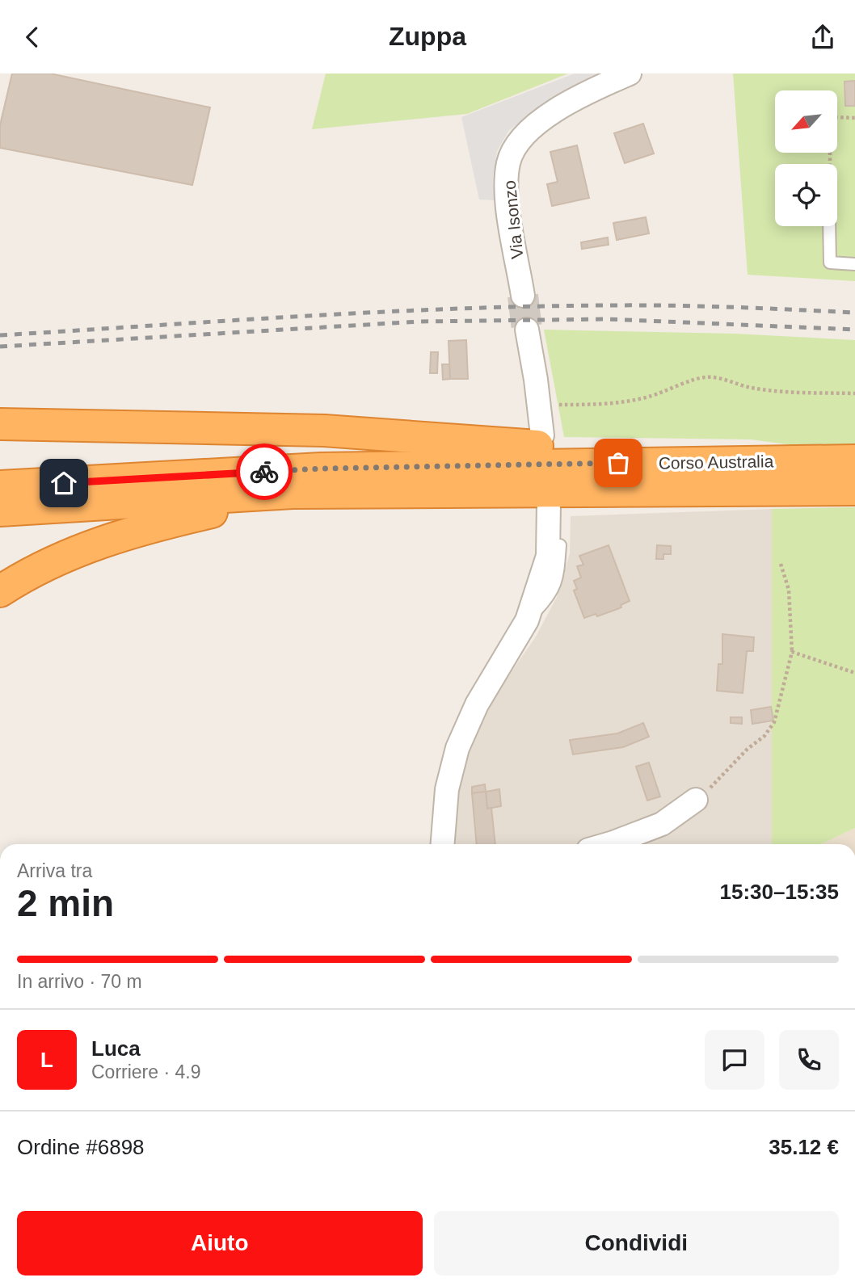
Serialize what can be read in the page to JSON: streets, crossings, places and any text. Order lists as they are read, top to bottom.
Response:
{
  "streets": {
    "highway": ["Corso Australia"],
    "street": ["Via Isonzo"]
  },
  "north": "bottom left",
  "page": {
    "header": "Zuppa",
    "heading": ["2 min", "Arriva tra", "15:30–15:35"],
    "panel": [
      "Luca",
      "Corriere · 4.9",
      "Ordine #6898",
      "35.12 €"
    ],
    "bar": "In arrivo · 70 m",
    "round": "L",
    "buttons": ["Aiuto", "Condividi"]
  }
}
